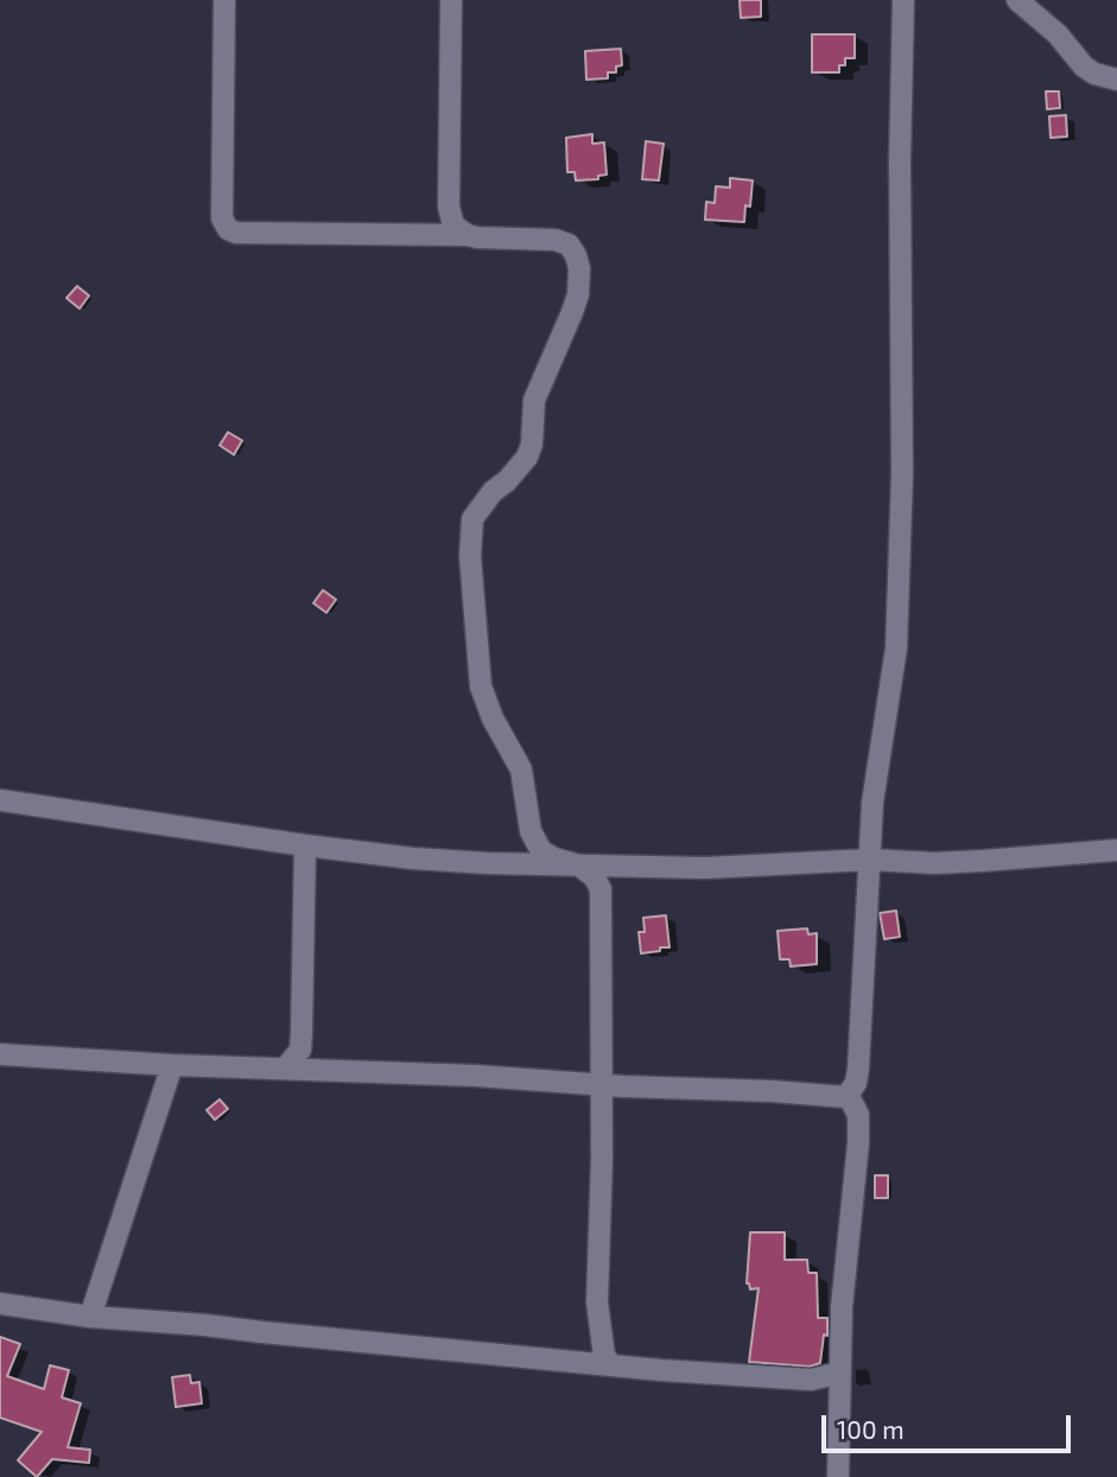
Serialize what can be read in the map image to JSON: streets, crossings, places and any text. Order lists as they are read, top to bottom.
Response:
{
  "scale_bar": "100 m"
}
